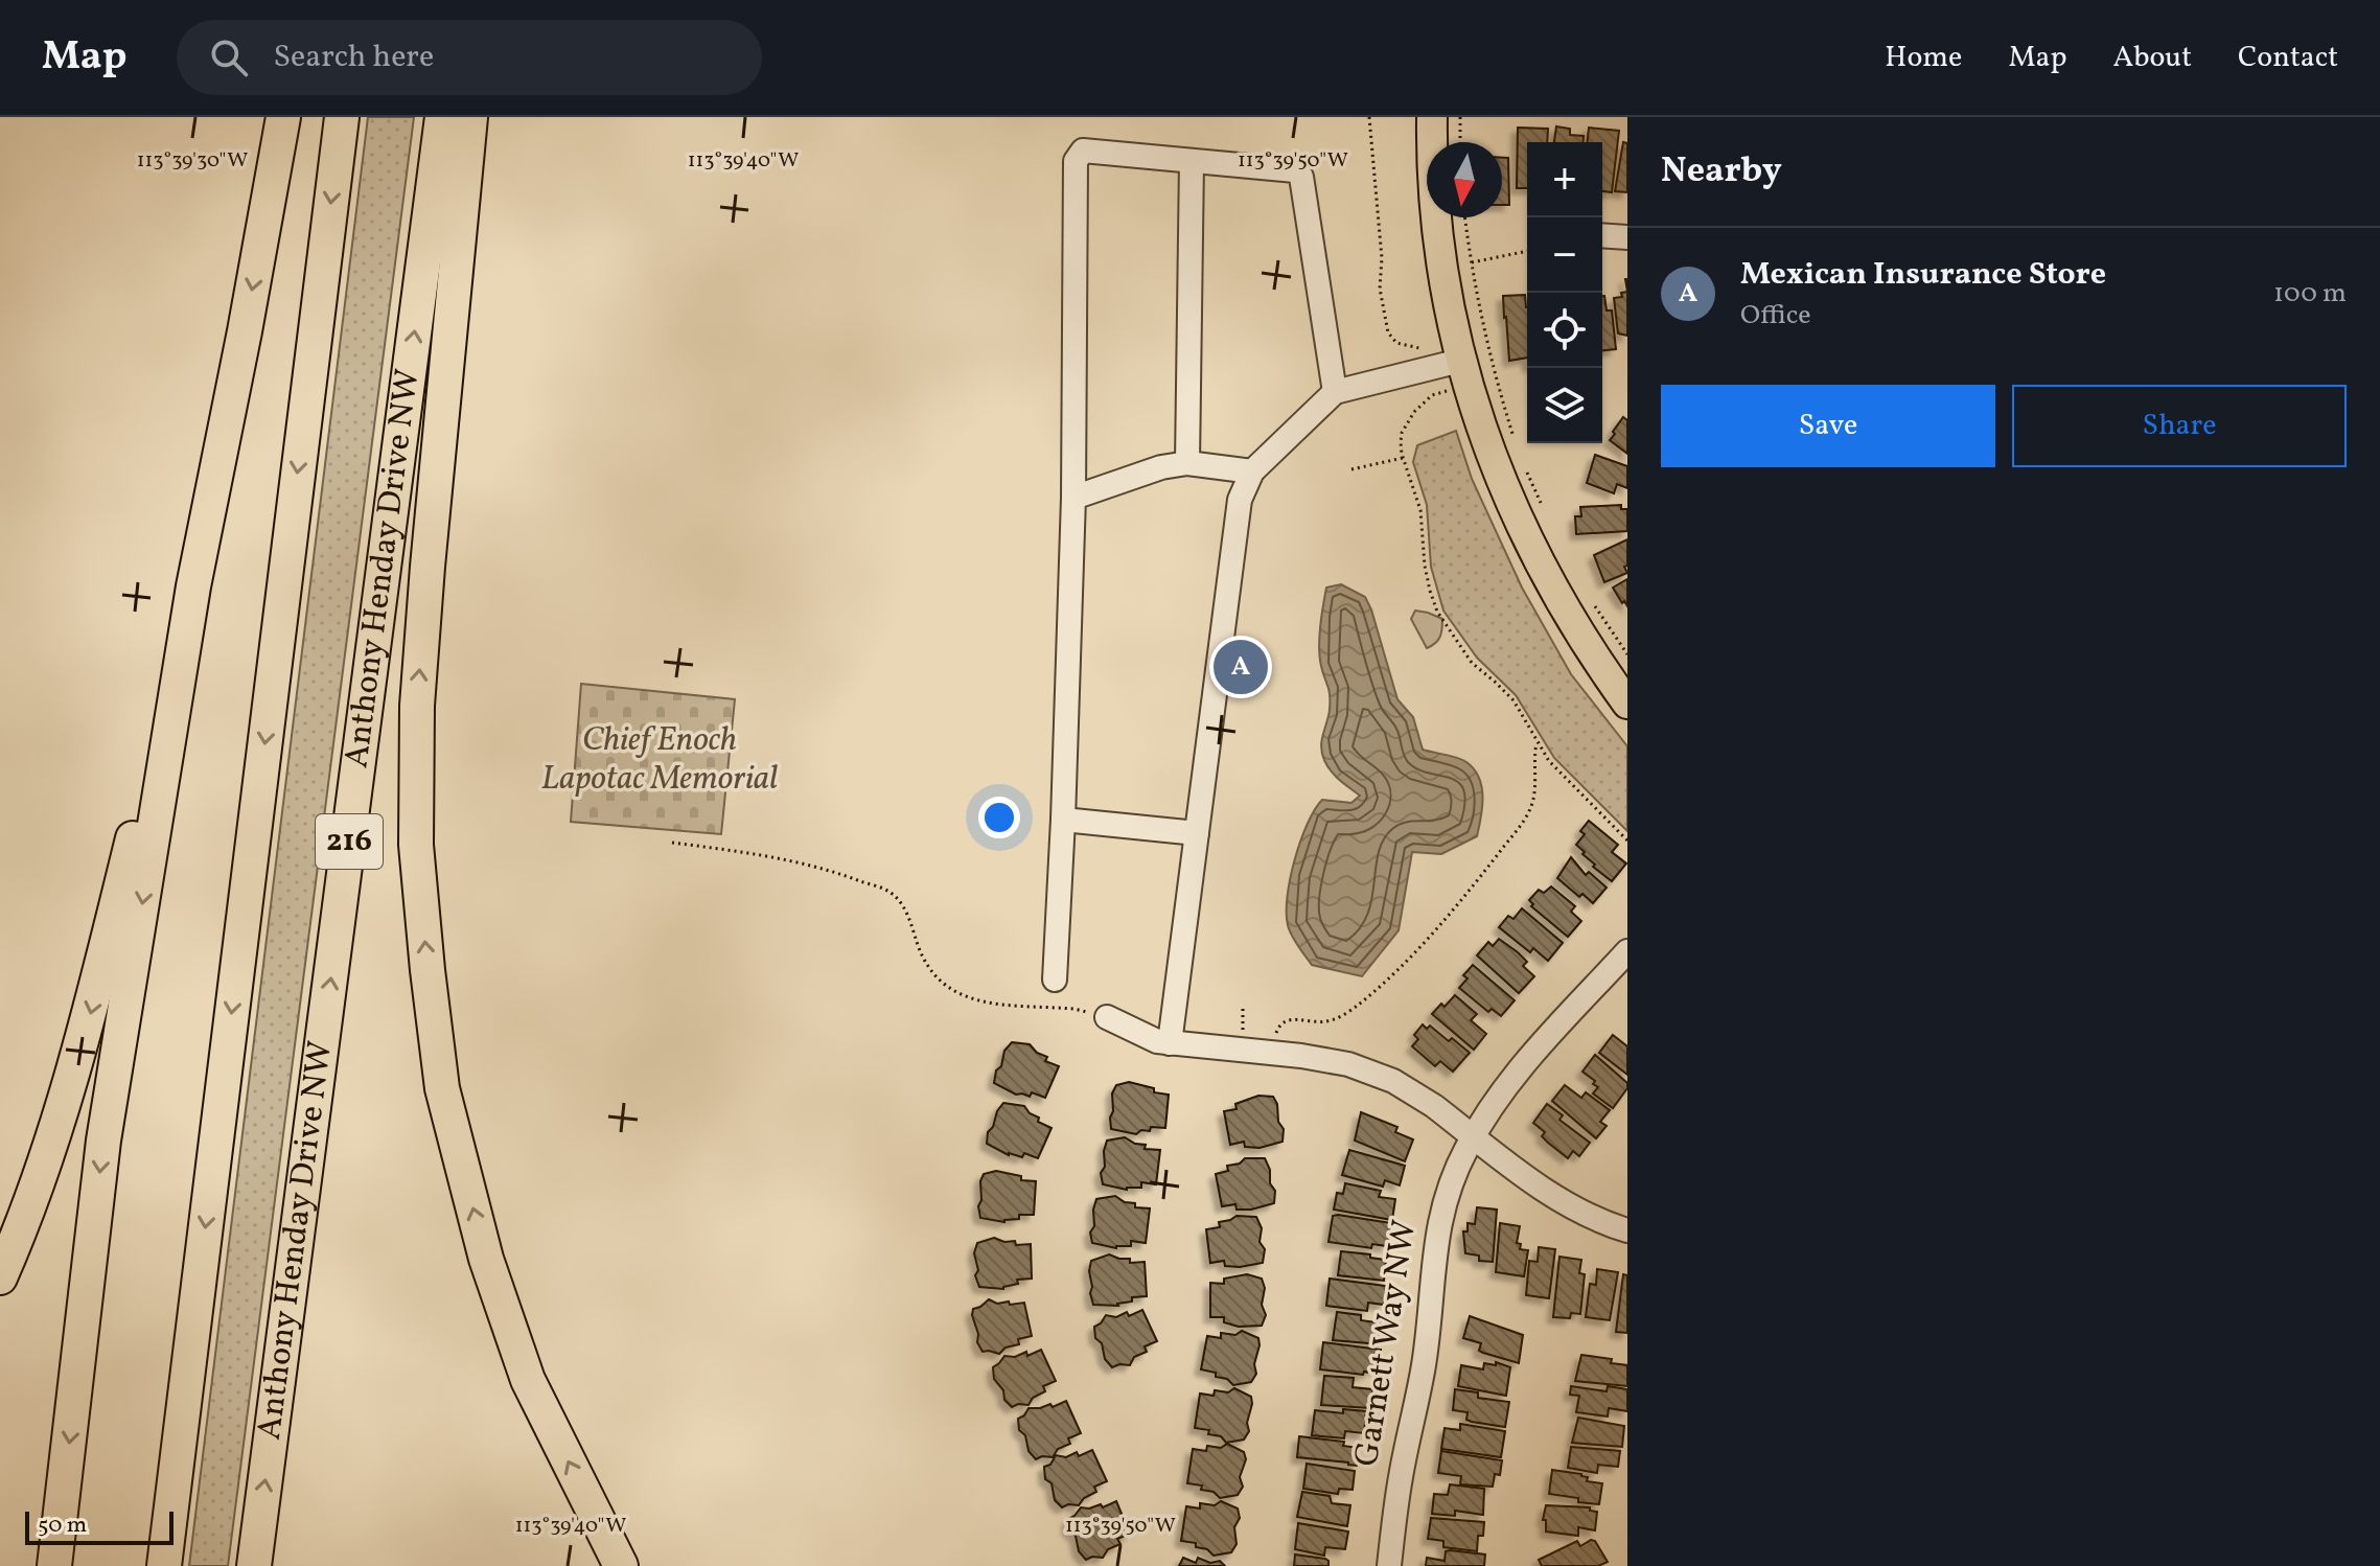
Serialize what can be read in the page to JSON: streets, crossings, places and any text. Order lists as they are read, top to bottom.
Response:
{
  "streets": {
    "highway": ["Anthony Henday Drive NW", "216"],
    "street": ["Garnett Way NW"]
  },
  "parks": ["Chief Enoch Lapotac Memorial"],
  "scale_bar": "50 m",
  "north": "bottom",
  "page": {
    "header": "Map",
    "search": "Search here",
    "nav": [
      "Home",
      "Map",
      "About",
      "Contact"
    ],
    "heading": "Nearby",
    "map_buttons": ["+", "−"],
    "list": [
      {
        "mark": "A",
        "name": "Mexican Insurance Store",
        "note": "Office",
        "value": "100 m"
      }
    ],
    "buttons": ["Save", "Share"],
    "pins": "A",
    "scale": "50 m"
  },
  "coordinates": ["113°39'30\"W", "113°39'40\"W", "113°39'50\"W"]
}
